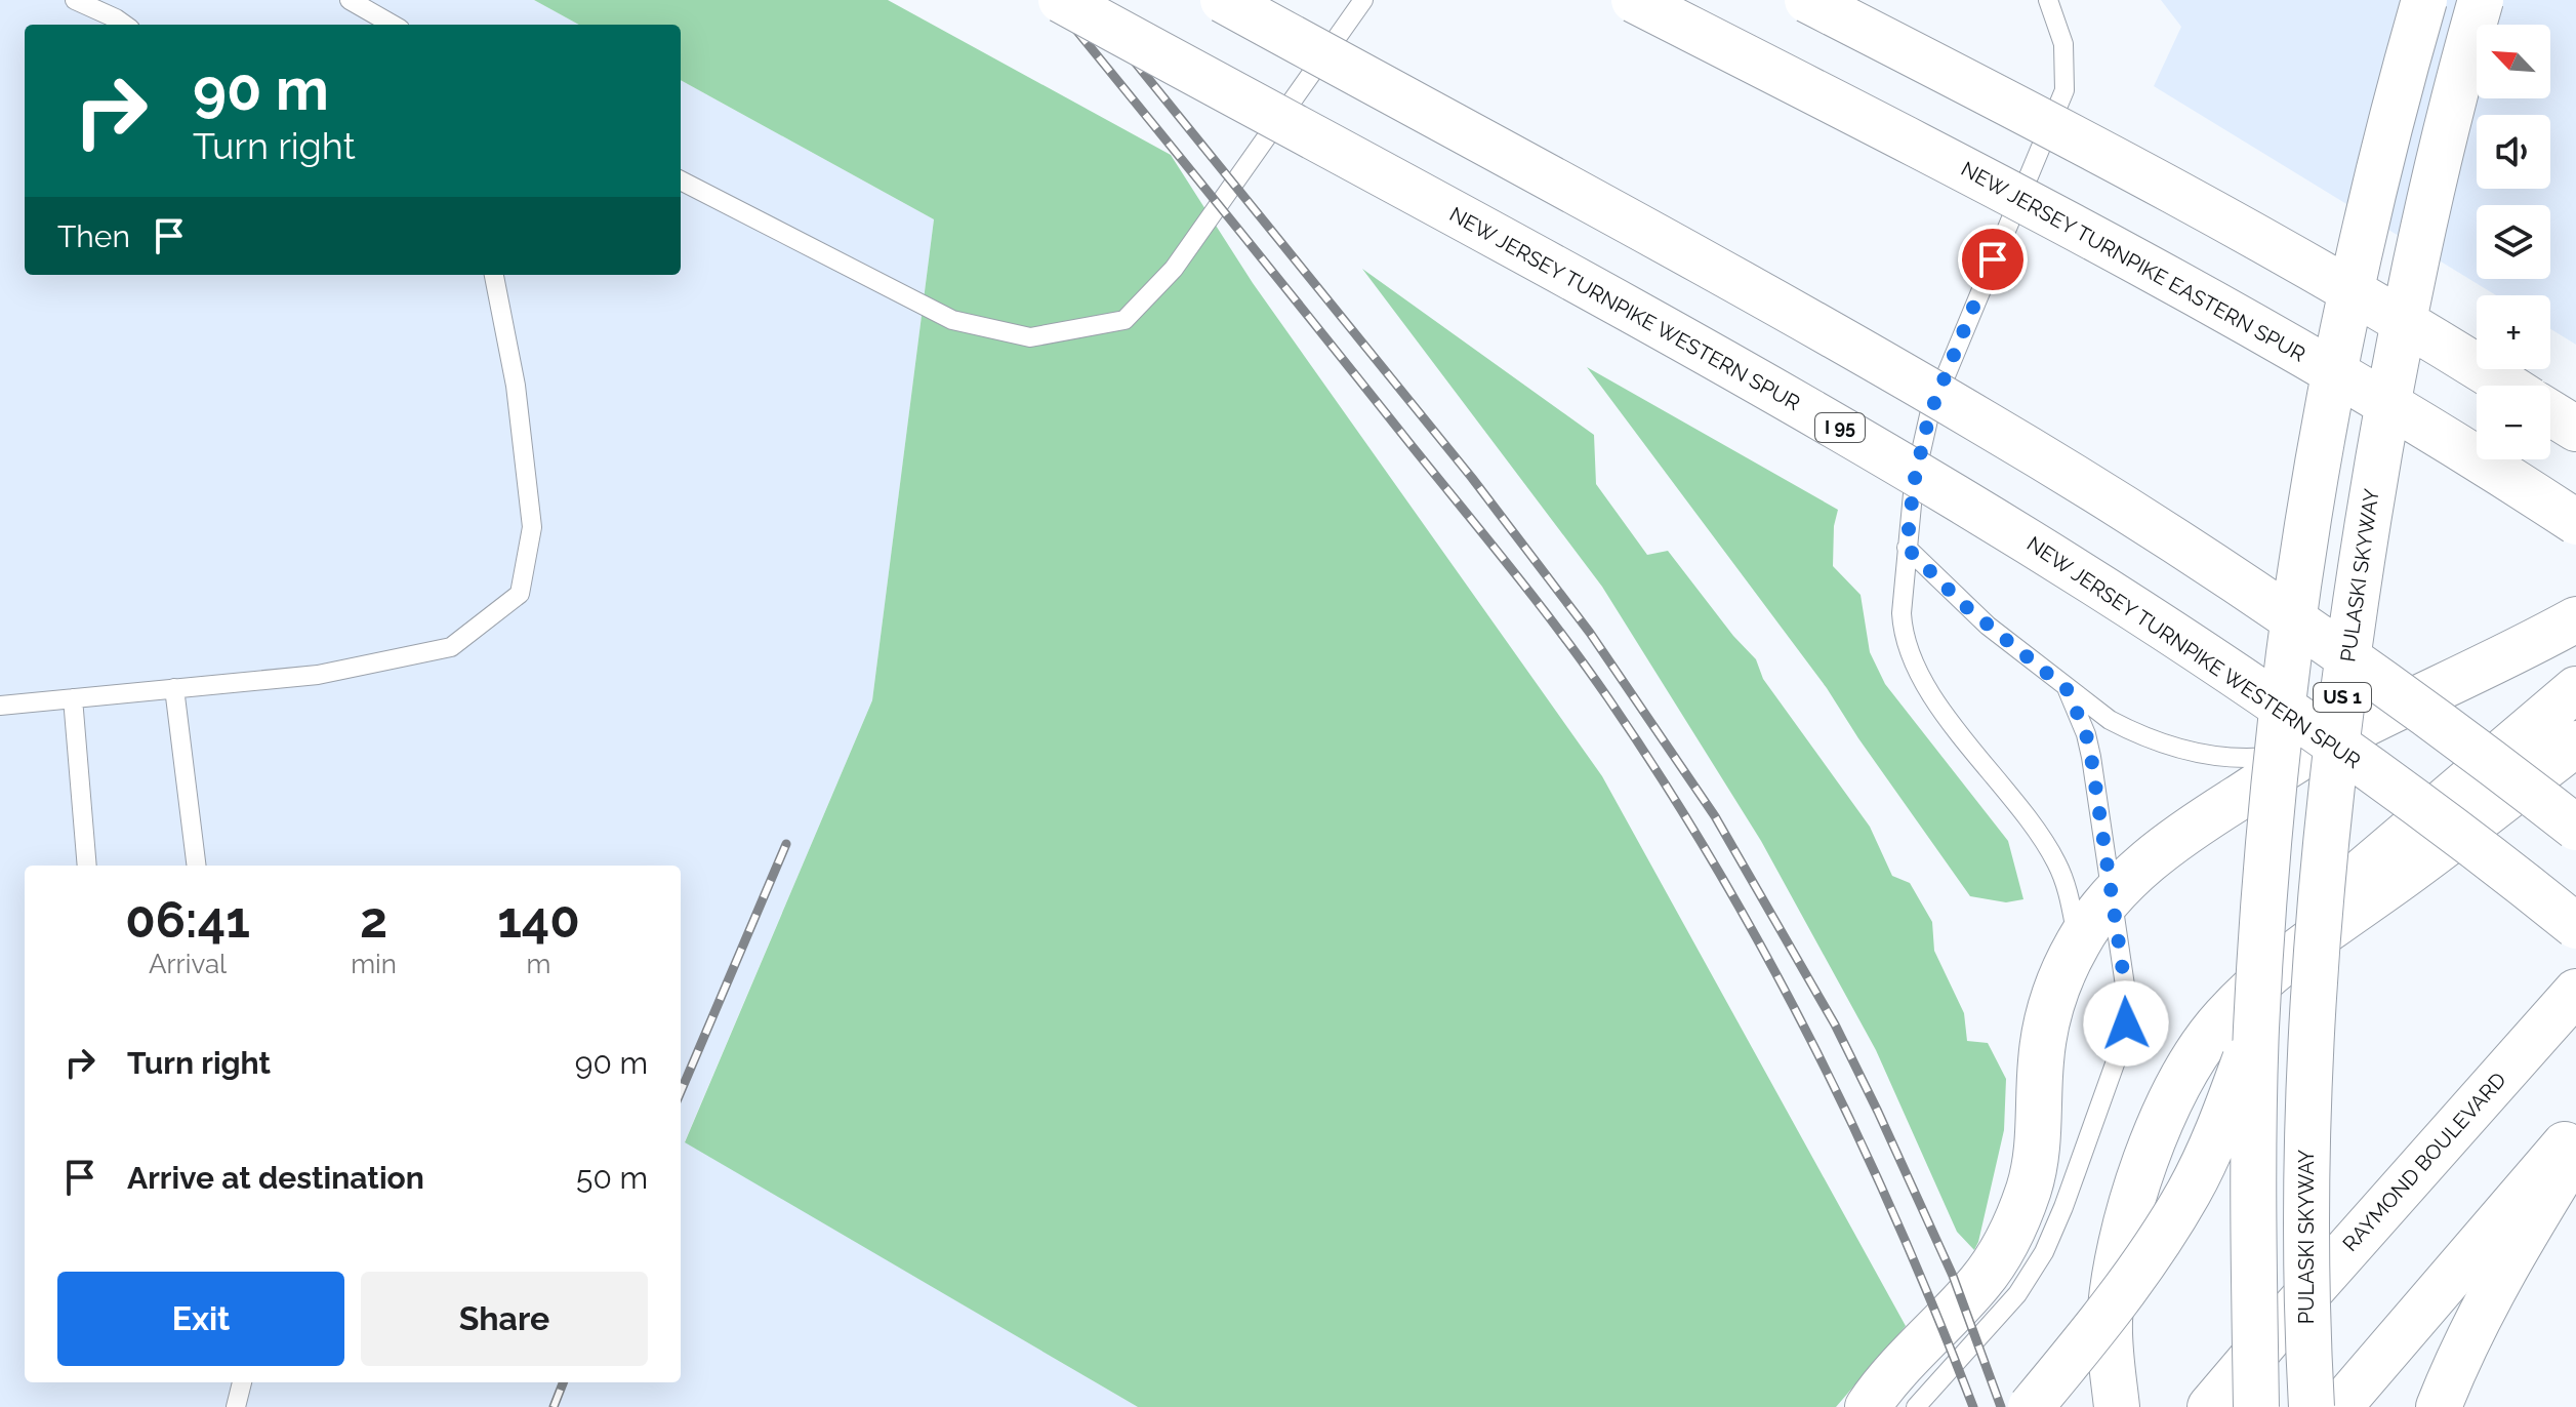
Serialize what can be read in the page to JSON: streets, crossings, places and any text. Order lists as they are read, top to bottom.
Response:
{
  "streets": {
    "main road": [
      "NEW JERSEY TURNPIKE EASTERN SPUR",
      "NEW JERSEY TURNPIKE WESTERN SPUR",
      "I 95",
      "PULASKI SKYWAY",
      "US 1",
      "RAYMOND BOULEVARD"
    ]
  },
  "north": "top left",
  "page": {
    "map_buttons": ["+", "−"],
    "turn": ["90 m", "Turn right"],
    "then": "Then",
    "eta": [
      "06:41",
      "Arrival",
      "2",
      "min",
      "140",
      "m"
    ],
    "list": [
      {
        "name": "Turn right",
        "value": "90 m"
      },
      {
        "name": "Arrive at destination",
        "value": "50 m"
      }
    ],
    "buttons": ["Exit", "Share"]
  }
}
